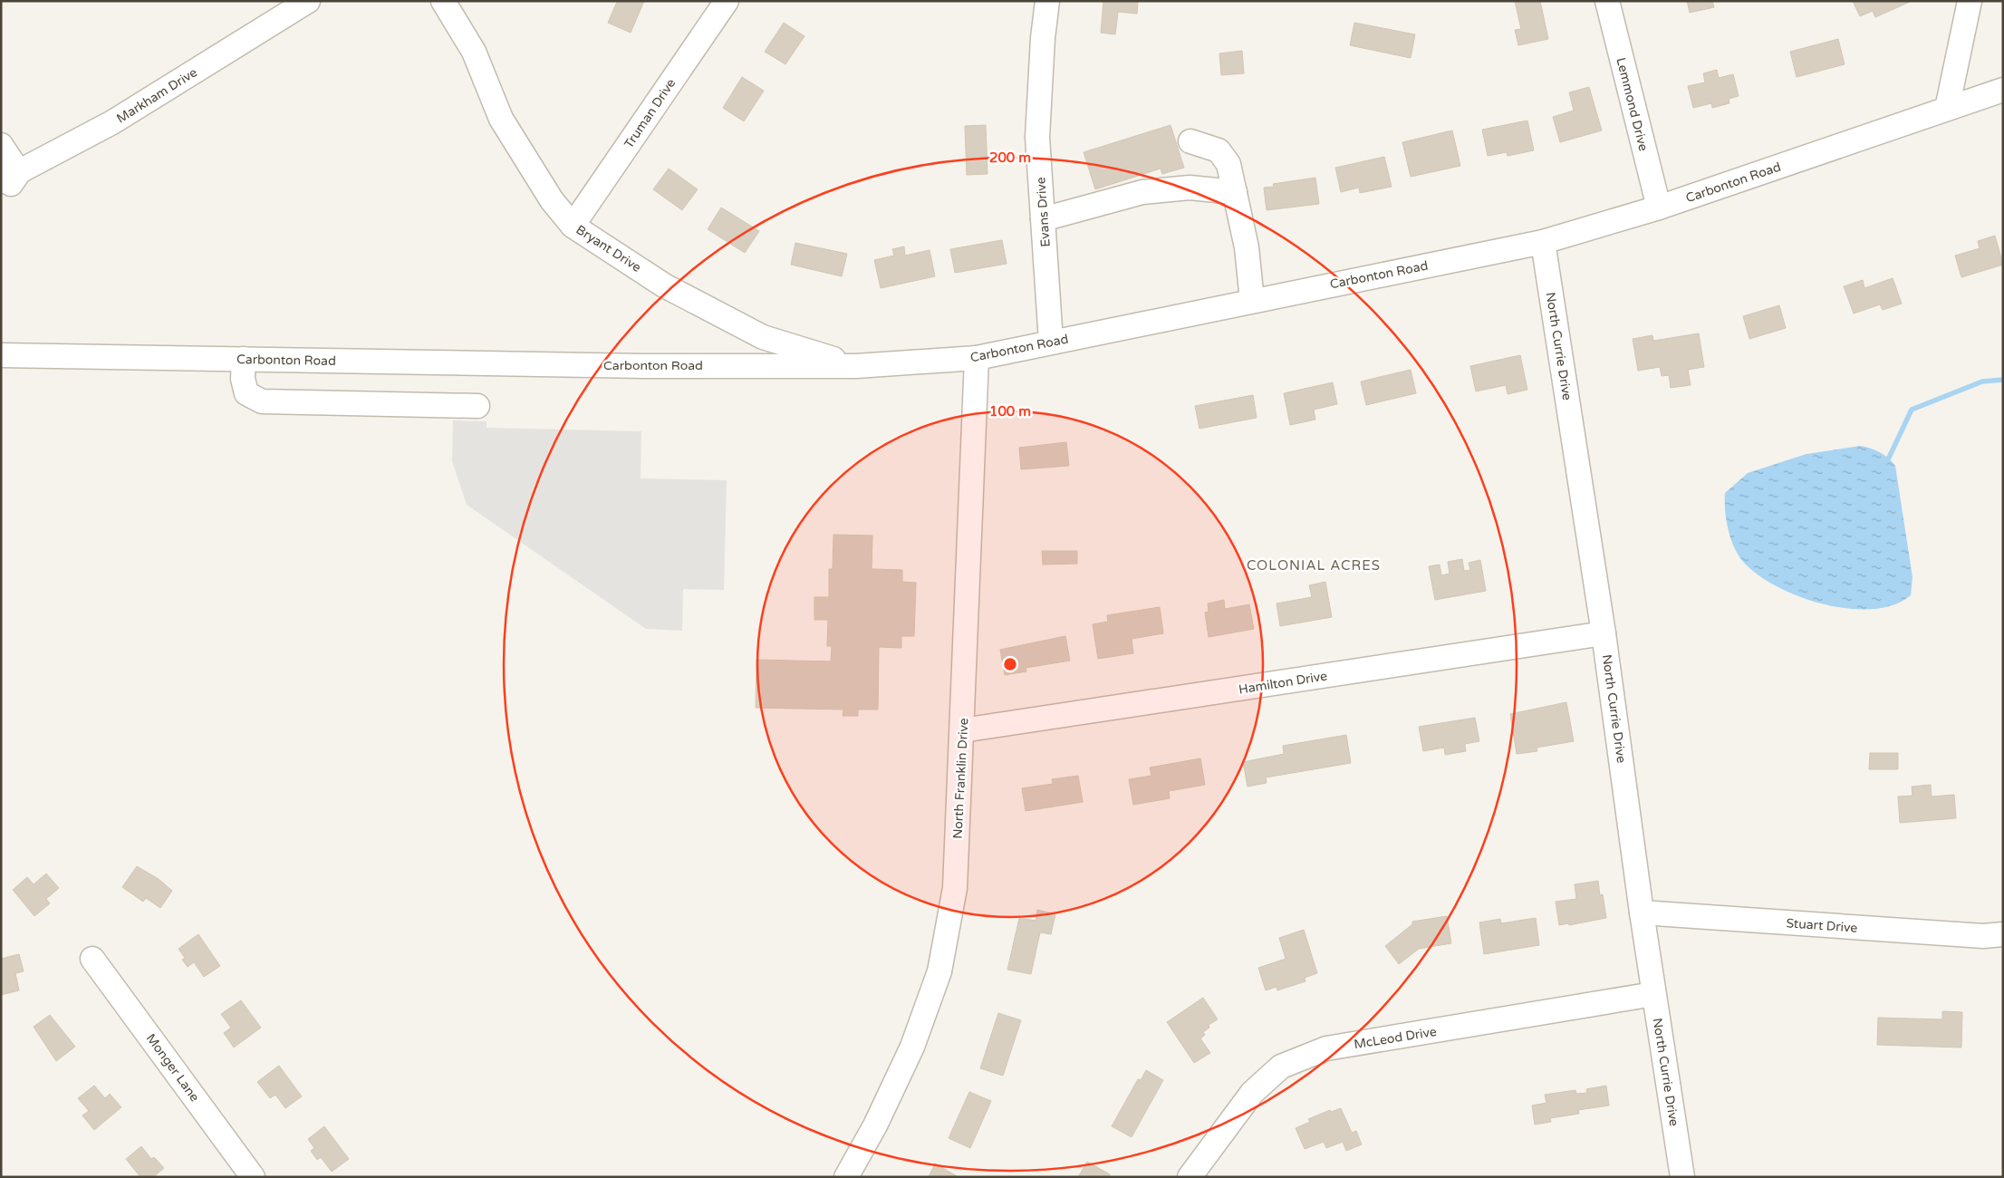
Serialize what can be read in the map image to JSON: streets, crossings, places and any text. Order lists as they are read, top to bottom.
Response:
{
  "streets": {
    "street": [
      "Markham Drive",
      "Lemmond Drive",
      "Truman Drive",
      "Carbonton Road",
      "Evans Drive",
      "Bryant Drive",
      "North Currie Drive",
      "Hamilton Drive",
      "North Franklin Drive",
      "Stuart Drive",
      "McLeod Drive",
      "Monger Lane"
    ]
  },
  "crossings": [
    ["Lemmond Drive", "Carbonton Road"],
    ["Truman Drive", "Bryant Drive"],
    ["Carbonton Road", "Evans Drive"],
    ["Carbonton Road", "Bryant Drive"],
    ["Carbonton Road", "North Currie Drive"],
    ["Carbonton Road", "North Franklin Drive"],
    ["North Currie Drive", "Hamilton Drive"],
    ["North Currie Drive", "Stuart Drive"],
    ["North Currie Drive", "McLeod Drive"],
    ["Hamilton Drive", "North Franklin Drive"]
  ],
  "districts": ["COLONIAL ACRES"],
  "rings": ["200 m", "100 m"]
}
